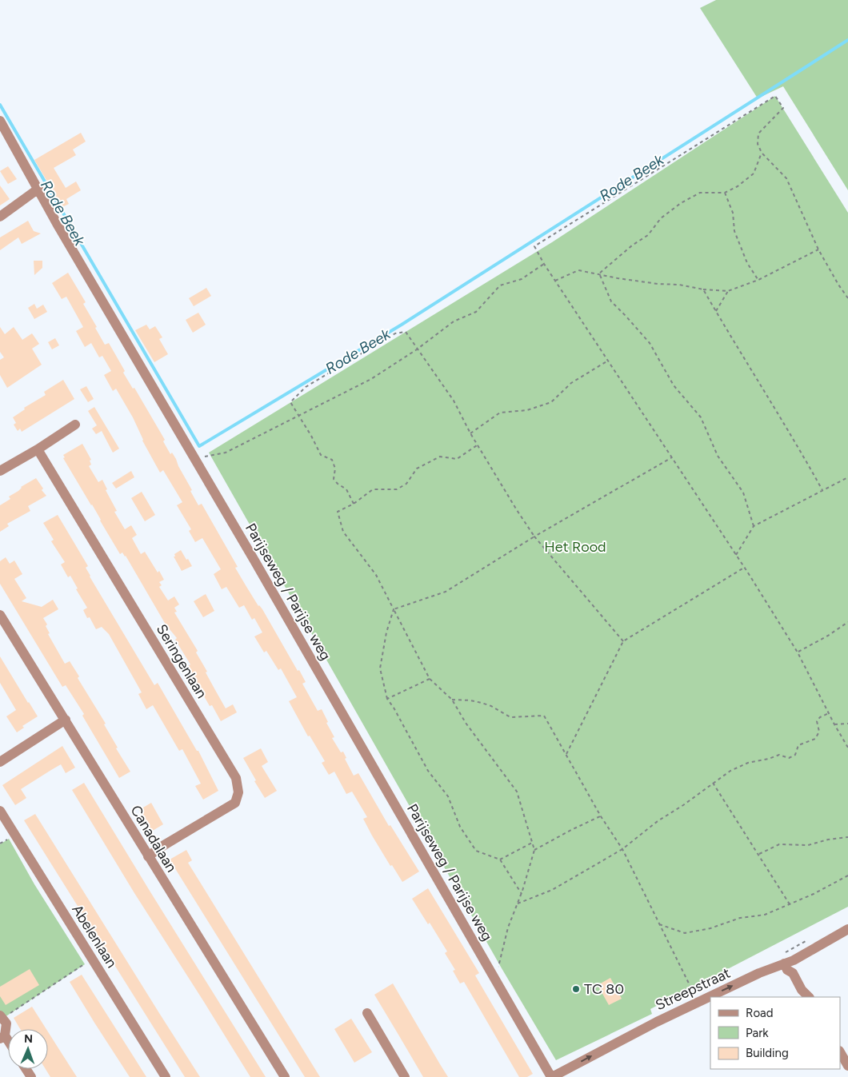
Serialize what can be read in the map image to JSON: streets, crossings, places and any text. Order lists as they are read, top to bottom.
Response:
{
  "streets": {
    "street": [
      "Parijseweg / Parijse weg",
      "Seringenlaan",
      "Canadalaan",
      "Abelenlaan",
      "Streepstraat"
    ]
  },
  "crossings": [
    ["Parijseweg / Parijse weg", "Streepstraat"],
    ["Seringenlaan", "Canadalaan"]
  ],
  "one_way": ["Streepstraat"],
  "water": ["Rode Beek"],
  "parks": ["Het Rood"],
  "places": ["TC 80"],
  "legend": ["Road", "Park", "Building"],
  "north": "top"
}
